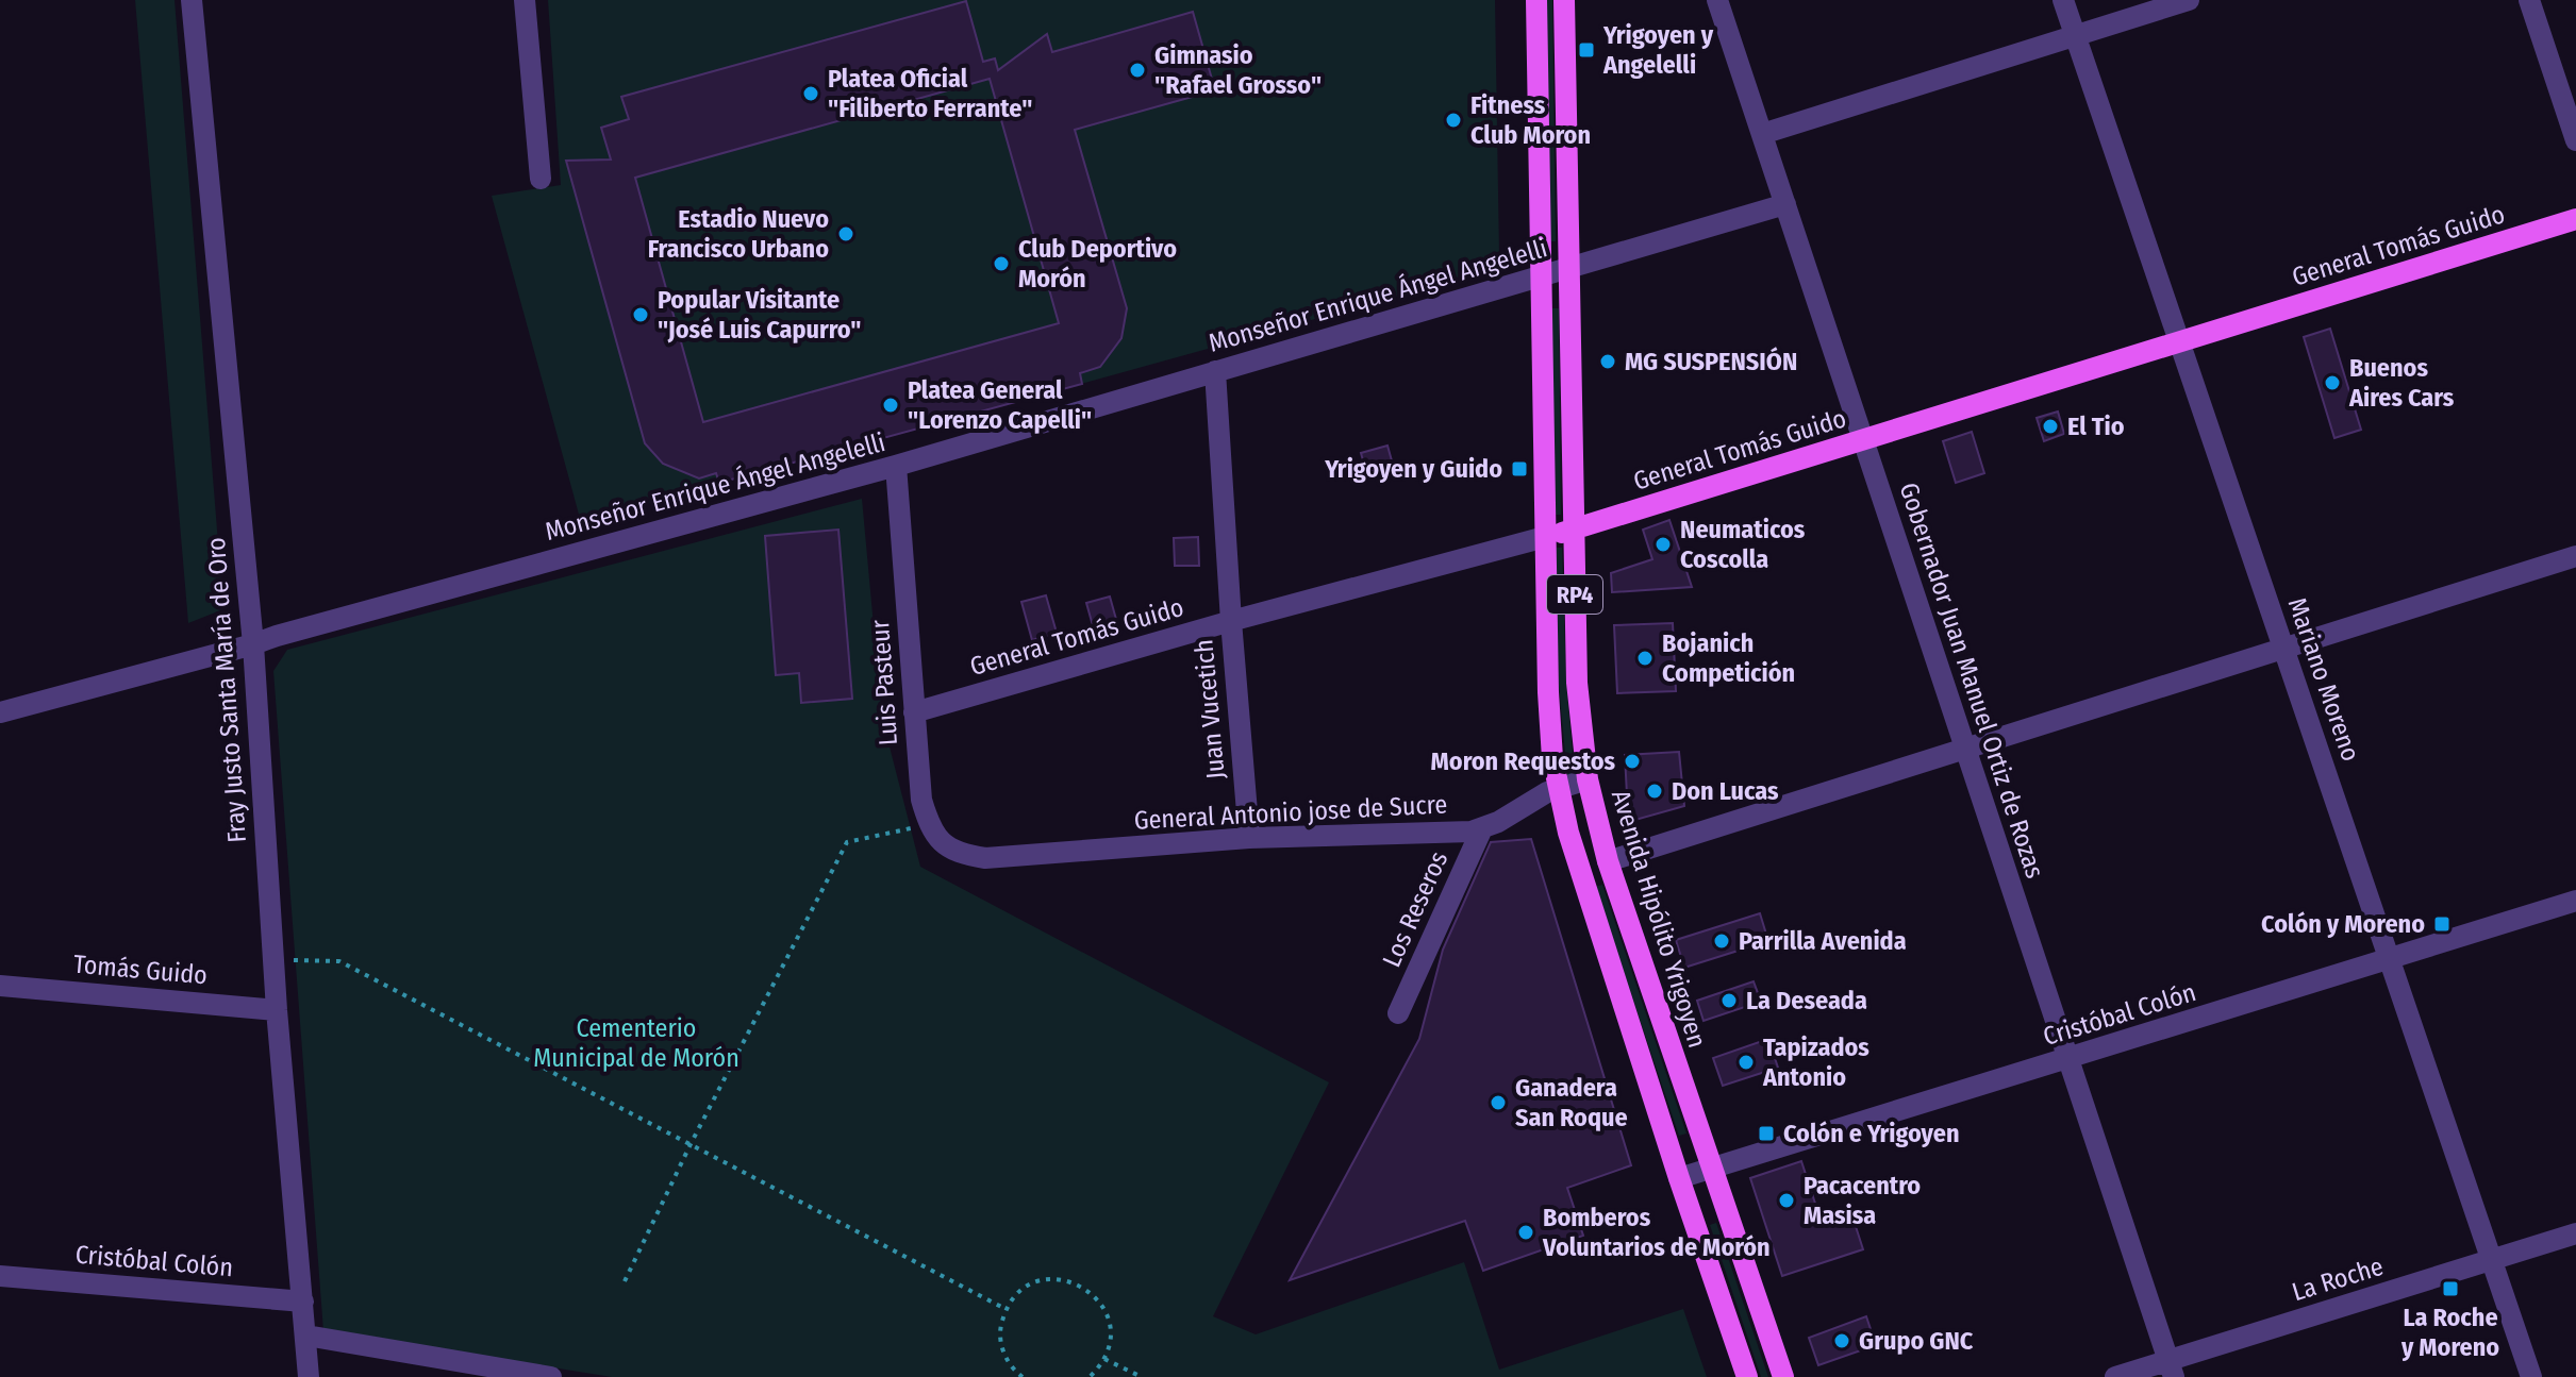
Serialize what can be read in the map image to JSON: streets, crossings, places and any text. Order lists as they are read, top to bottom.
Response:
{
  "streets": {
    "main road": ["General Tomás Guido", "RP4", "Avenida Hipólito Yrigoyen"],
    "street": [
      "Monseñor Enrique Ángel Angelelli",
      "Mariano Moreno",
      "Gobernador Juan Manuel Ortiz de Rozas",
      "Luis Pasteur",
      "Fray Justo Santa María de Oro",
      "Juan Vucetich",
      "General Antonio jose de Sucre",
      "Los Reseros",
      "Tomás Guido",
      "Cristóbal Colón",
      "La Roche"
    ]
  },
  "crossings": [
    ["General Tomás Guido", "RP4"],
    ["General Tomás Guido", "Mariano Moreno"],
    ["General Tomás Guido", "Gobernador Juan Manuel Ortiz de Rozas"],
    ["General Tomás Guido", "Luis Pasteur"],
    ["General Tomás Guido", "Juan Vucetich"],
    ["General Tomás Guido", "Avenida Hipólito Yrigoyen"],
    ["Monseñor Enrique Ángel Angelelli", "RP4"],
    ["Monseñor Enrique Ángel Angelelli", "Gobernador Juan Manuel Ortiz de Rozas"],
    ["Monseñor Enrique Ángel Angelelli", "Luis Pasteur"],
    ["Monseñor Enrique Ángel Angelelli", "Fray Justo Santa María de Oro"],
    ["Monseñor Enrique Ángel Angelelli", "Juan Vucetich"],
    ["Monseñor Enrique Ángel Angelelli", "Avenida Hipólito Yrigoyen"],
    ["RP4", "General Antonio jose de Sucre"],
    ["RP4", "Cristóbal Colón"],
    ["Mariano Moreno", "Cristóbal Colón"],
    ["Mariano Moreno", "La Roche"],
    ["Gobernador Juan Manuel Ortiz de Rozas", "Cristóbal Colón"],
    ["Gobernador Juan Manuel Ortiz de Rozas", "La Roche"],
    ["Luis Pasteur", "General Antonio jose de Sucre"],
    ["Fray Justo Santa María de Oro", "Tomás Guido"],
    ["Fray Justo Santa María de Oro", "Cristóbal Colón"],
    ["Juan Vucetich", "General Antonio jose de Sucre"],
    ["General Antonio jose de Sucre", "Los Reseros"],
    ["General Antonio jose de Sucre", "Avenida Hipólito Yrigoyen"],
    ["Avenida Hipólito Yrigoyen", "Cristóbal Colón"]
  ],
  "parks": ["Cementerio Municipal de Morón"],
  "places": {
    "transit": [
      "Yrigoyen y Angelelli",
      "Yrigoyen y Guido",
      "Colón y Moreno",
      "Colón e Yrigoyen",
      "La Roche y Moreno"
    ],
    "other": [
      "Gimnasio \"Rafael Grosso\"",
      "Platea Oficial \"Filiberto Ferrante\"",
      "Fitness Club Moron",
      "Estadio Nuevo Francisco Urbano",
      "Club Deportivo Morón",
      "Popular Visitante \"José Luis Capurro\"",
      "MG SUSPENSIÓN",
      "Buenos Aires Cars",
      "Platea General \"Lorenzo Capelli\"",
      "El Tio",
      "Neumaticos Coscolla",
      "Bojanich Competición",
      "Moron Requestos",
      "Don Lucas",
      "Parrilla Avenida",
      "La Deseada",
      "Tapizados Antonio",
      "Ganadera San Roque",
      "Pacacentro Masisa",
      "Bomberos Voluntarios de Morón",
      "Grupo GNC"
    ]
  }
}
